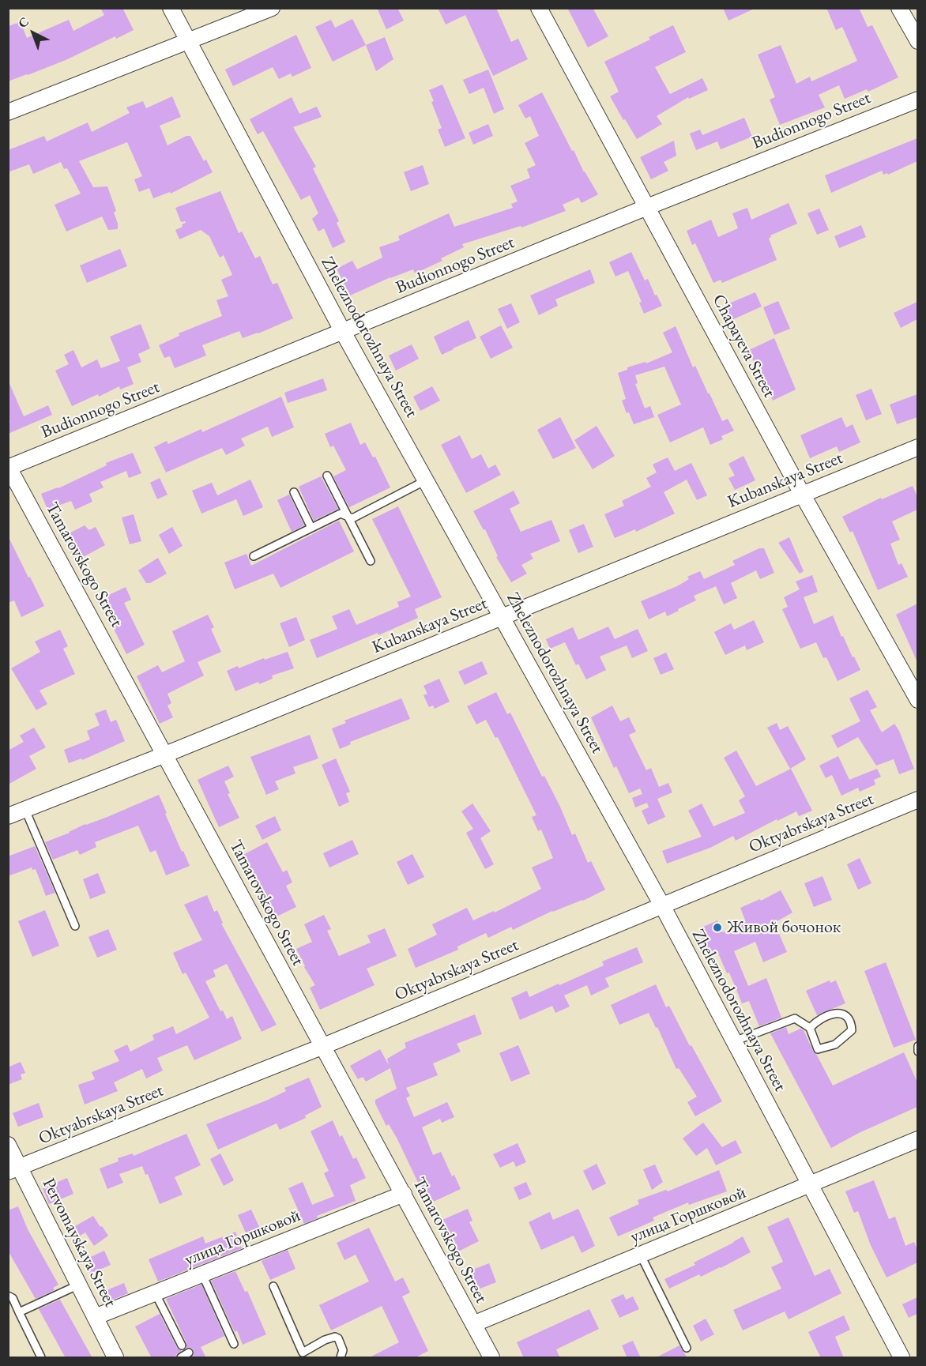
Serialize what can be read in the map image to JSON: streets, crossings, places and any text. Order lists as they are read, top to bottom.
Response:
{
  "streets": {
    "street": [
      "Budionnogo Street",
      "Zheleznodorozhnaya Street",
      "Chapayeva Street",
      "Kubanskaya Street",
      "Tamarovskogo Street",
      "Oktyabrskaya Street",
      "улица Горшковой",
      "Pervomayskaya Street"
    ]
  },
  "crossings": [
    ["Budionnogo Street", "Zheleznodorozhnaya Street"],
    ["Budionnogo Street", "Chapayeva Street"],
    ["Budionnogo Street", "Tamarovskogo Street"],
    ["Zheleznodorozhnaya Street", "Kubanskaya Street"],
    ["Zheleznodorozhnaya Street", "Oktyabrskaya Street"],
    ["Zheleznodorozhnaya Street", "улица Горшковой"],
    ["Chapayeva Street", "Kubanskaya Street"],
    ["Kubanskaya Street", "Tamarovskogo Street"],
    ["Tamarovskogo Street", "Oktyabrskaya Street"],
    ["Tamarovskogo Street", "улица Горшковой"],
    ["Oktyabrskaya Street", "Pervomayskaya Street"],
    ["улица Горшковой", "Pervomayskaya Street"]
  ],
  "places": ["Живой бочонок"],
  "north": "top left"
}
